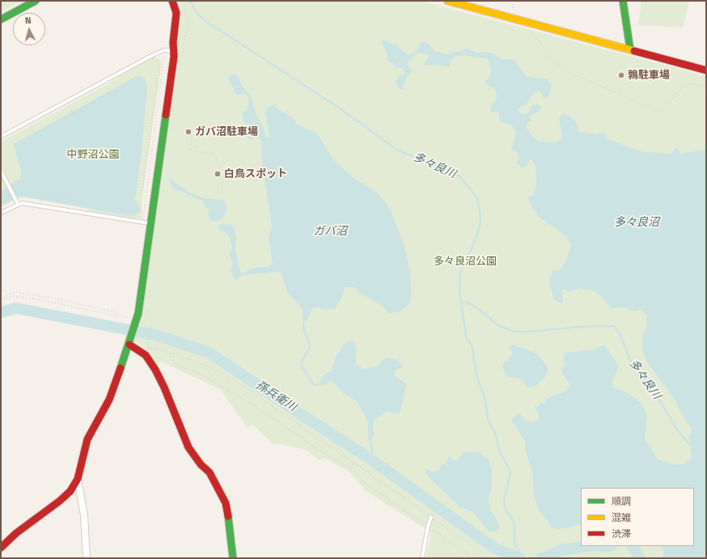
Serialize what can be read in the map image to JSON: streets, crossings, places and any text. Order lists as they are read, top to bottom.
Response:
{
  "water": [
    "多々良川",
    "多々良沼",
    "ガバ沼",
    "孫兵衛川"
  ],
  "parks": ["中野沼公園", "多々良沼公園"],
  "places": ["鶉駐車場", "ガバ沼駐車場", "白鳥スポット"],
  "legend": ["順調", "混雑", "渋滞"],
  "north": "top"
}
